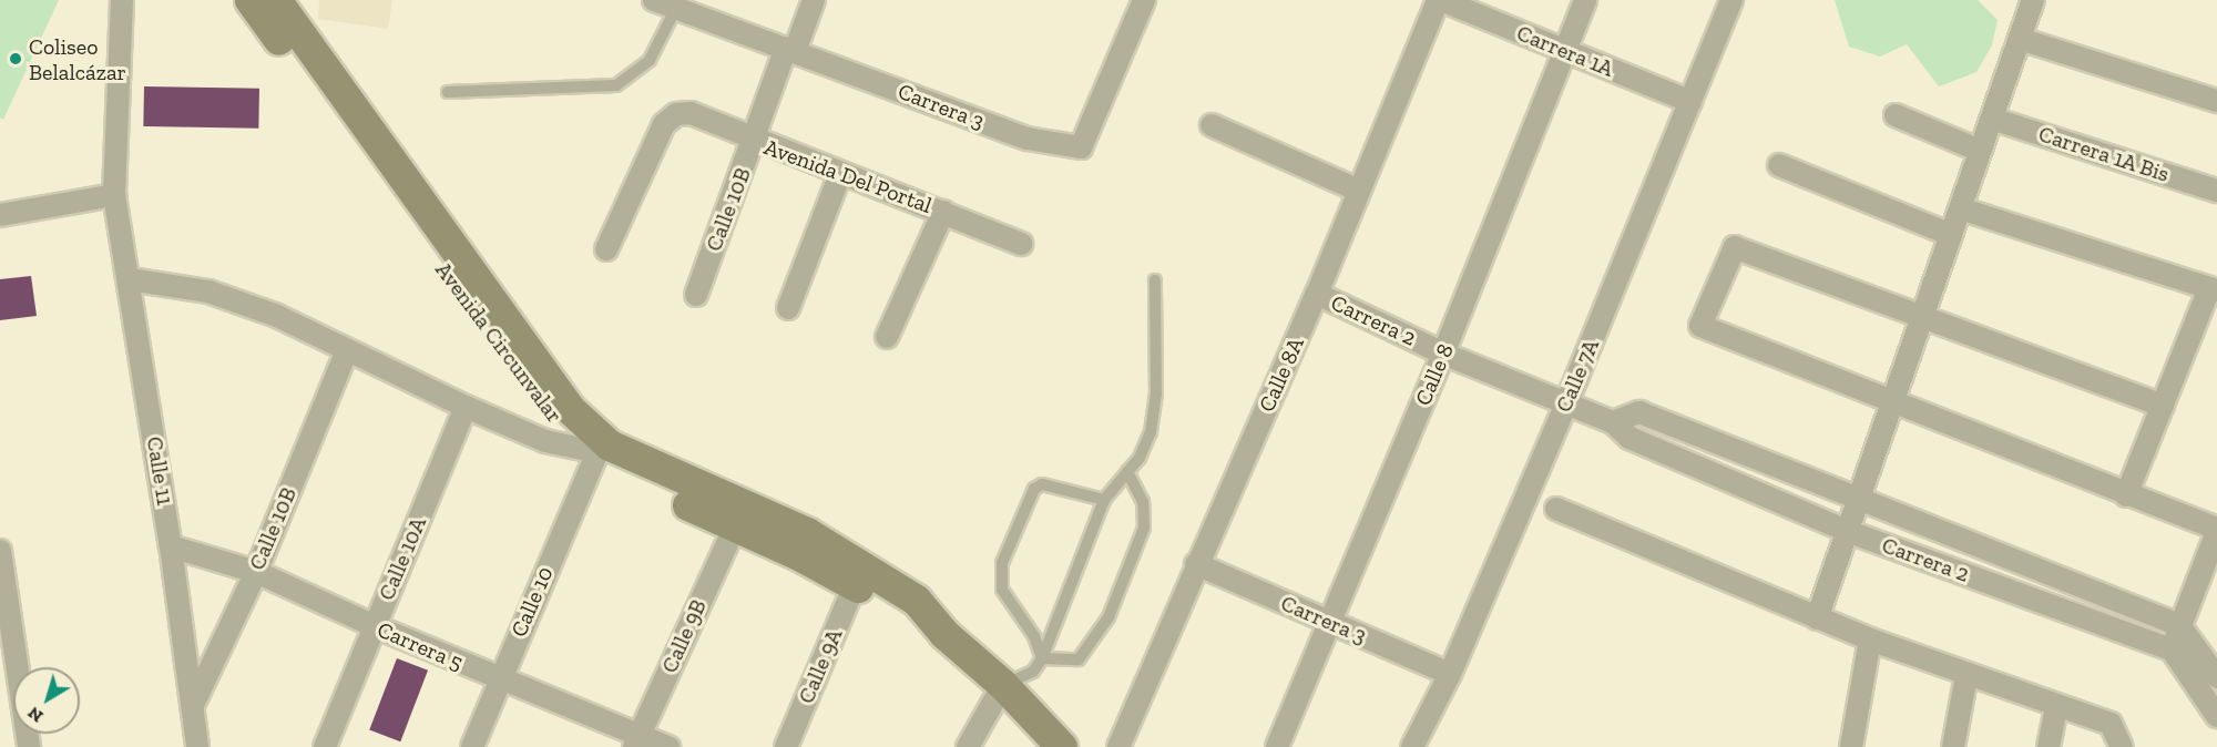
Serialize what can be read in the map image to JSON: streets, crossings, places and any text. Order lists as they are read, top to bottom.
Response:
{
  "streets": {
    "main road": ["Avenida Circunvalar"],
    "street": [
      "Carrera 1A",
      "Carrera 3",
      "Carrera 1A Bis",
      "Avenida Del Portal",
      "Calle 10B",
      "Carrera 2",
      "Calle 8A",
      "Calle 8",
      "Calle 7A",
      "Calle 11",
      "Calle 10A",
      "Calle 10",
      "Calle 9B",
      "Carrera 5",
      "Calle 9A"
    ]
  },
  "crossings": [
    ["Carrera 1A", "Calle 8A"],
    ["Carrera 1A", "Calle 8"],
    ["Carrera 1A", "Calle 7A"],
    ["Carrera 3", "Calle 10B"],
    ["Carrera 3", "Calle 8A"],
    ["Carrera 3", "Calle 8"],
    ["Carrera 3", "Calle 7A"],
    ["Avenida Del Portal", "Calle 10B"],
    ["Calle 10B", "Calle 11"],
    ["Calle 10B", "Carrera 5"],
    ["Carrera 2", "Calle 8A"],
    ["Carrera 2", "Calle 8"],
    ["Carrera 2", "Calle 7A"],
    ["Avenida Circunvalar", "Calle 10"],
    ["Avenida Circunvalar", "Calle 9B"],
    ["Avenida Circunvalar", "Calle 9A"],
    ["Calle 11", "Carrera 5"],
    ["Calle 10A", "Carrera 5"],
    ["Calle 10", "Carrera 5"],
    ["Calle 9B", "Carrera 5"]
  ],
  "places": ["Coliseo Belalcázar"],
  "north": "bottom left"
}
